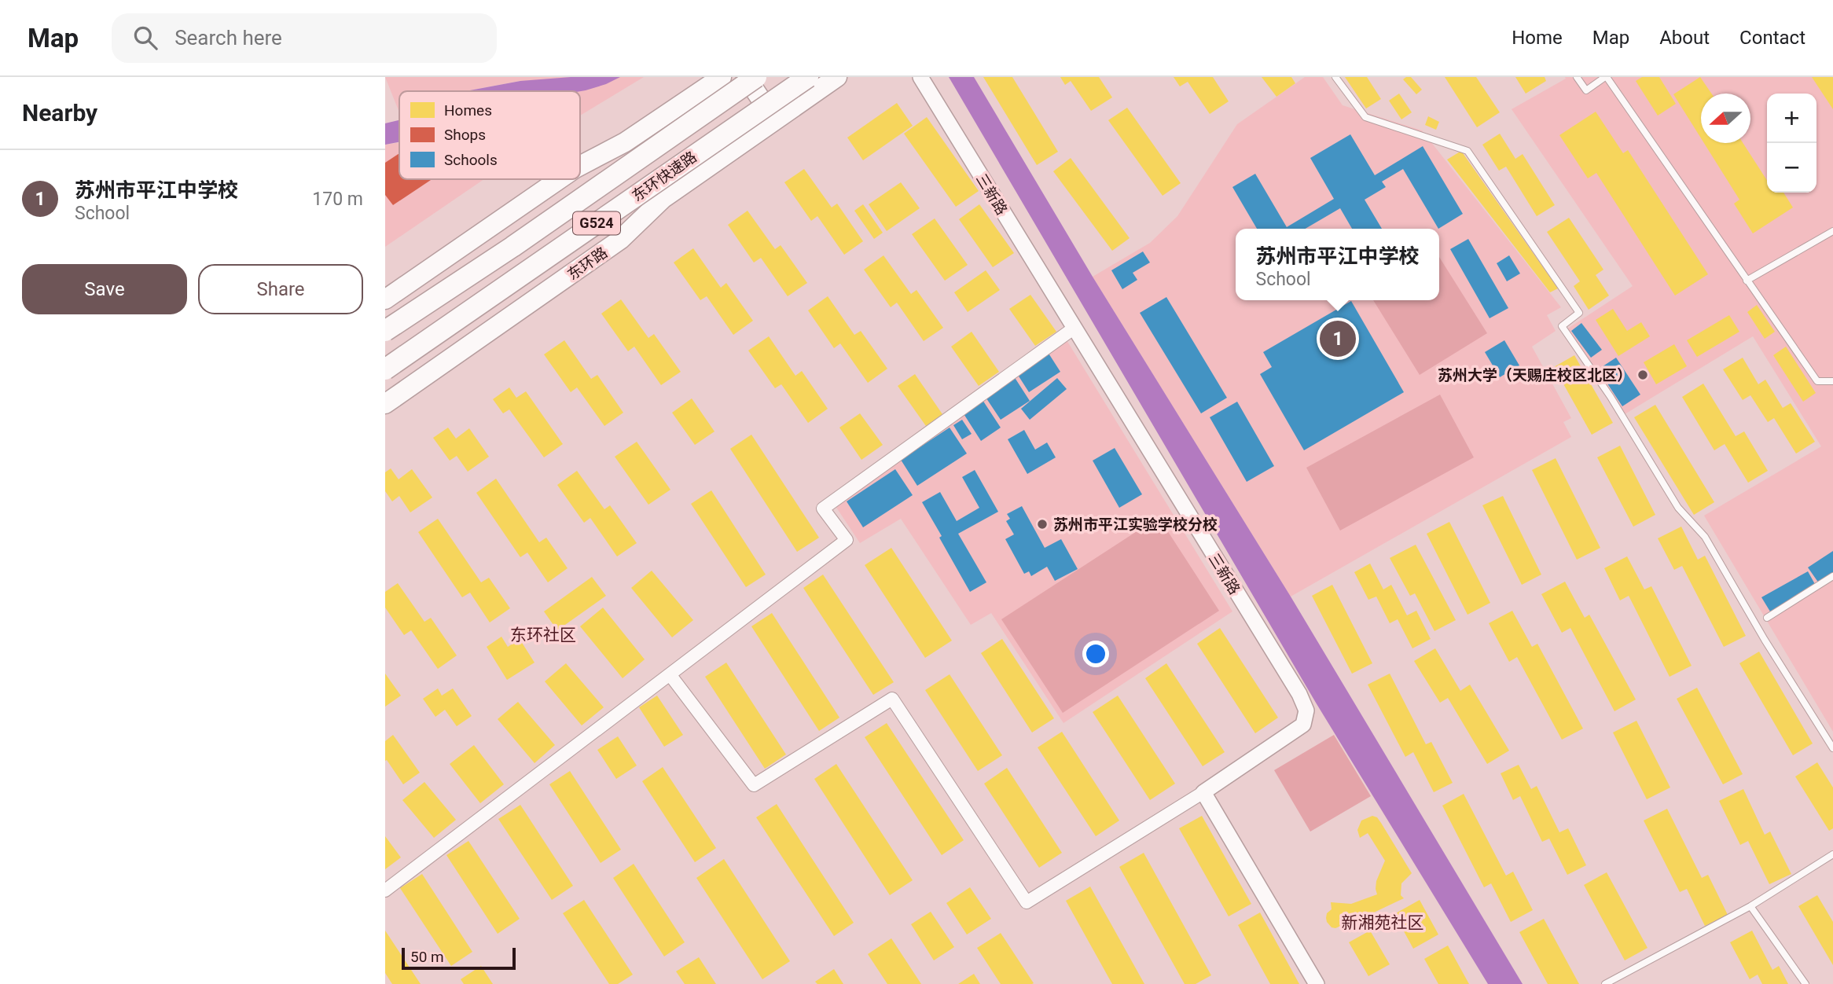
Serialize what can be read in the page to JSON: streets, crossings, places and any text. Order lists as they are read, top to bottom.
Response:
{
  "streets": {
    "highway": ["东环快速路", "G524"],
    "main road": ["东环路"],
    "street": ["三新路"]
  },
  "districts": ["东环社区", "新湘苑社区"],
  "places": ["苏州大学（天赐庄校区北区）", "苏州市平江实验学校分校"],
  "legend": ["Homes", "Shops", "Schools"],
  "scale_bar": "50 m",
  "north": "left",
  "page": {
    "header": "Map",
    "search": "Search here",
    "nav": [
      "Home",
      "Map",
      "About",
      "Contact"
    ],
    "heading": "Nearby",
    "map_buttons": ["+", "−"],
    "list": [
      {
        "mark": "1",
        "name": "苏州市平江中学校",
        "note": "School",
        "value": "170 m"
      }
    ],
    "popup": ["苏州市平江中学校", "School"],
    "buttons": ["Save", "Share"],
    "pins": "1",
    "scale": "50 m"
  }
}
